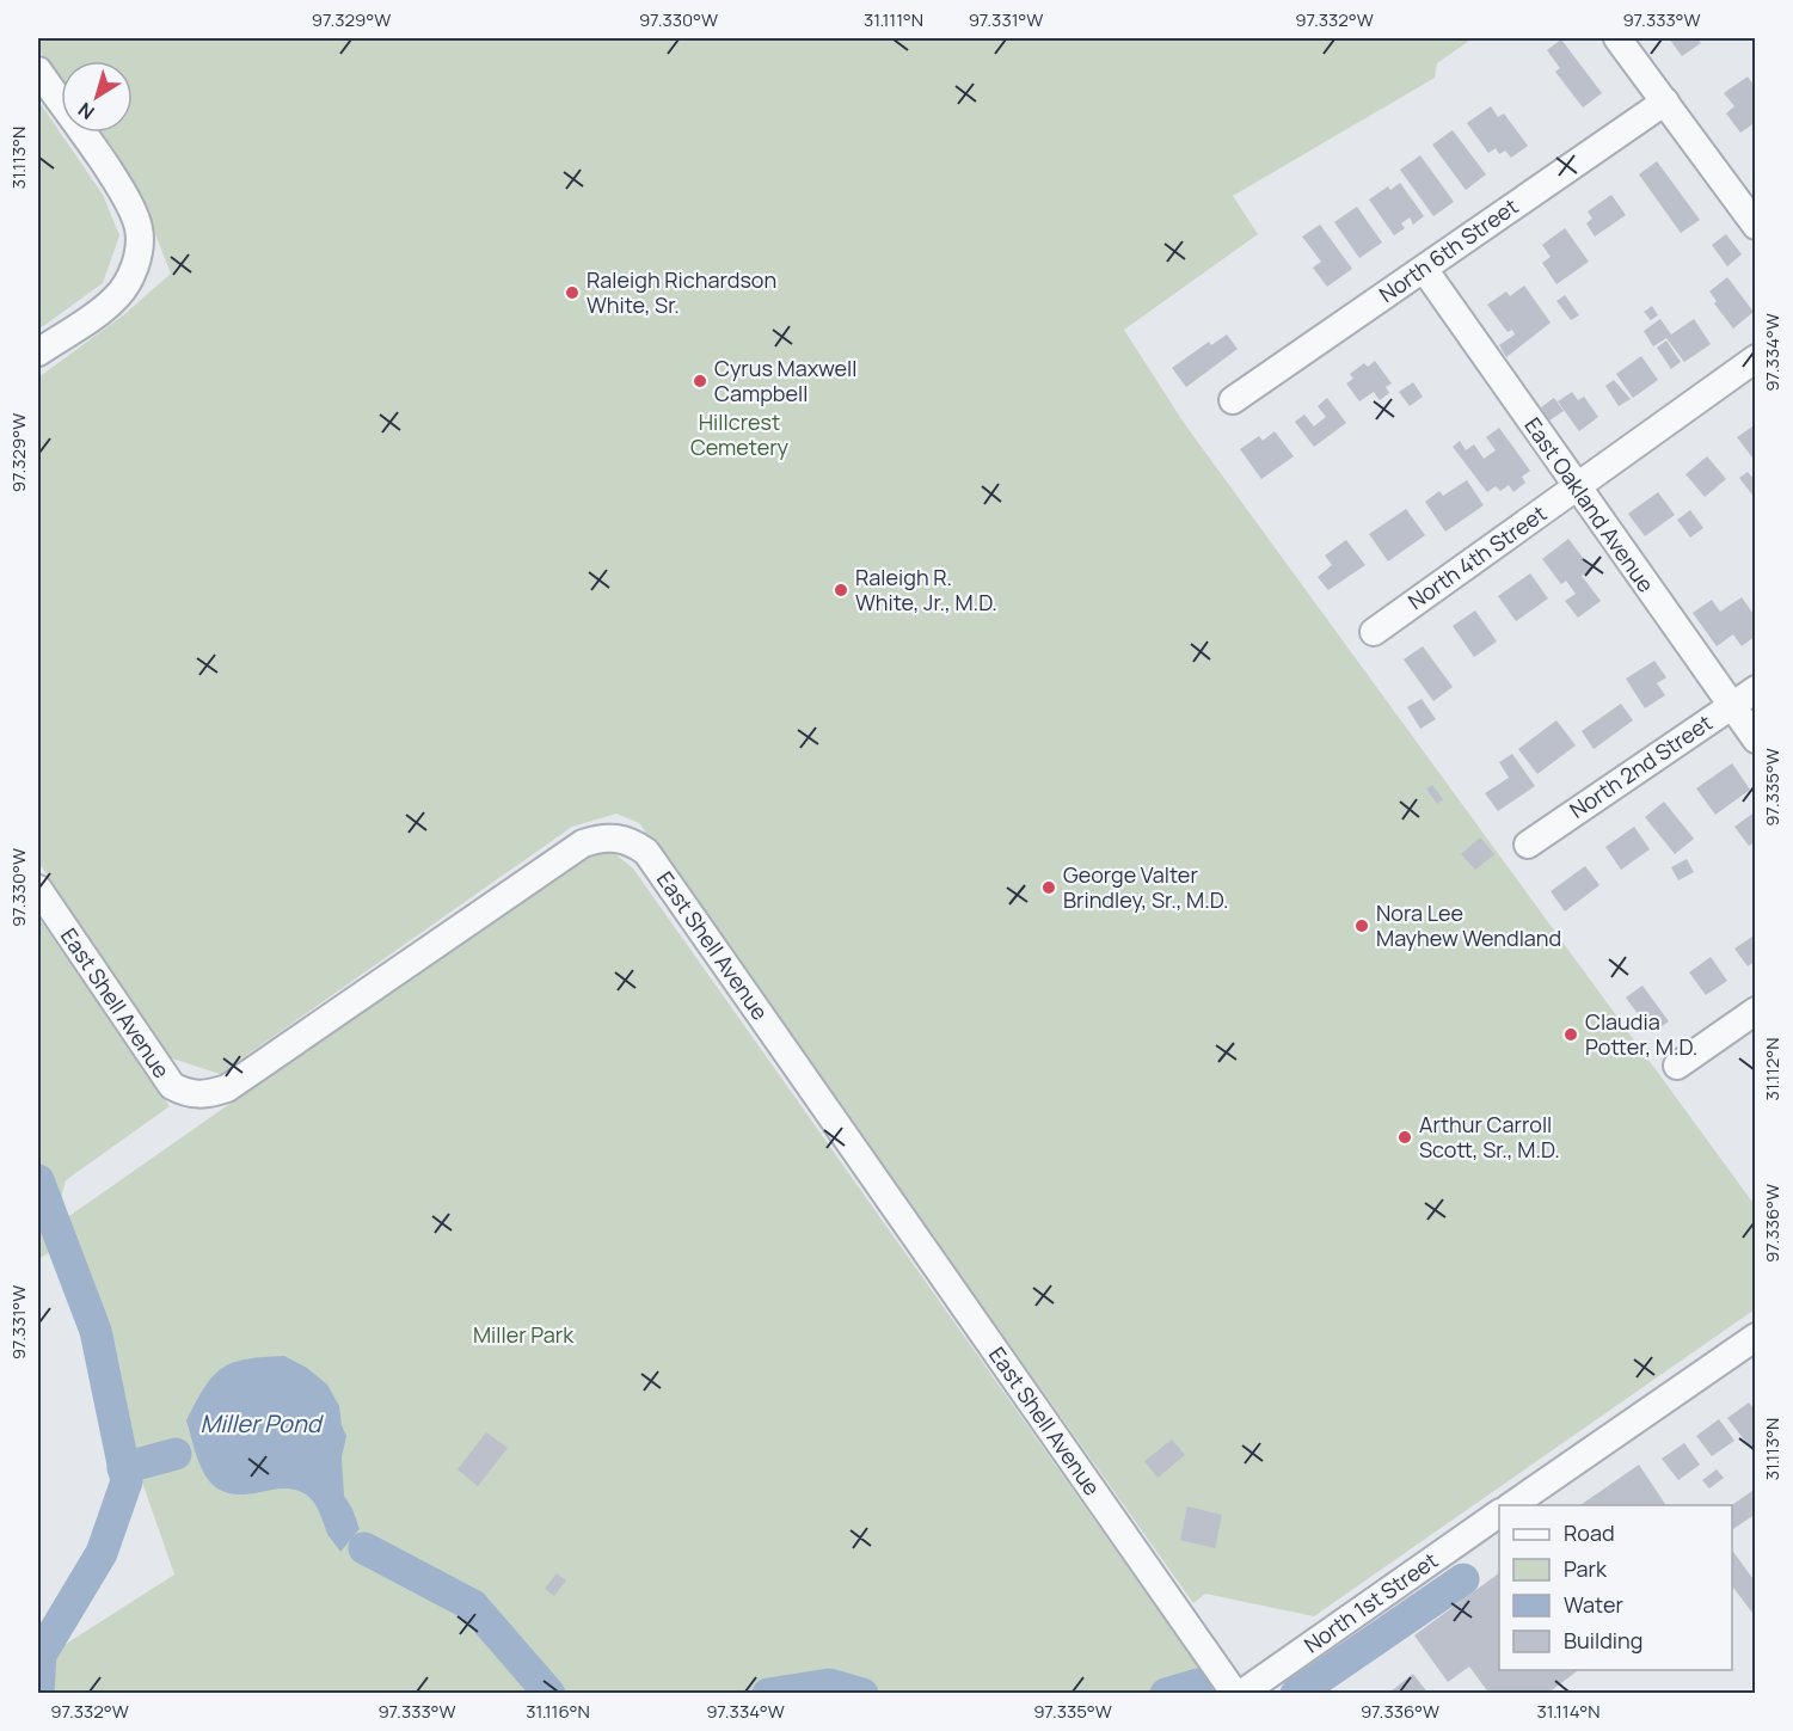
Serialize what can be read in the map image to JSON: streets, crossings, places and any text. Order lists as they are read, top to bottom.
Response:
{
  "streets": {
    "street": [
      "North 6th Street",
      "East Oakland Avenue",
      "North 4th Street",
      "North 2nd Street",
      "East Shell Avenue",
      "North 1st Street"
    ]
  },
  "crossings": [
    ["North 6th Street", "East Oakland Avenue"],
    ["East Oakland Avenue", "North 4th Street"],
    ["East Oakland Avenue", "North 2nd Street"]
  ],
  "water": ["Miller Pond"],
  "parks": ["Hillcrest Cemetery", "Miller Park"],
  "places": [
    "Raleigh Richardson White, Sr.",
    "Cyrus Maxwell Campbell",
    "Raleigh R. White, Jr., M.D.",
    "George Valter Brindley, Sr., M.D.",
    "Nora Lee Mayhew Wendland",
    "Claudia Potter, M.D.",
    "Arthur Carroll Scott, Sr., M.D."
  ],
  "legend": [
    "Road",
    "Park",
    "Water",
    "Building"
  ],
  "north": "bottom left",
  "coordinates": [
    "97.329°W",
    "97.330°W",
    "31.111°N",
    "97.331°W",
    "97.332°W",
    "97.333°W",
    "31.113°N",
    "97.334°W",
    "97.335°W",
    "31.112°N",
    "97.336°W",
    "31.116°N",
    "31.114°N"
  ]
}
